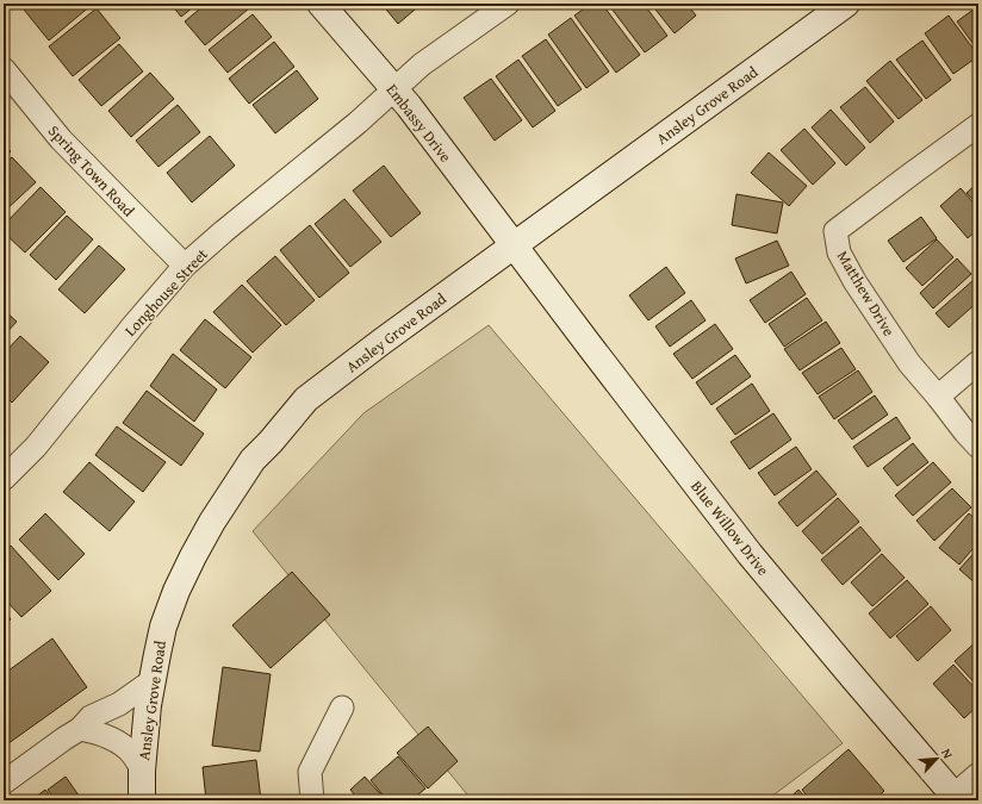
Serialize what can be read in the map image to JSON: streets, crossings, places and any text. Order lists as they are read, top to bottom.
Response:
{
  "streets": {
    "street": [
      "Ansley Grove Road",
      "Embassy Drive",
      "Spring Town Road",
      "Longhouse Street",
      "Matthew Drive",
      "Blue Willow Drive"
    ]
  },
  "crossings": [
    ["Ansley Grove Road", "Embassy Drive"],
    ["Ansley Grove Road", "Blue Willow Drive"],
    ["Embassy Drive", "Longhouse Street"],
    ["Embassy Drive", "Blue Willow Drive"],
    ["Spring Town Road", "Longhouse Street"]
  ],
  "north": "top right"
}
